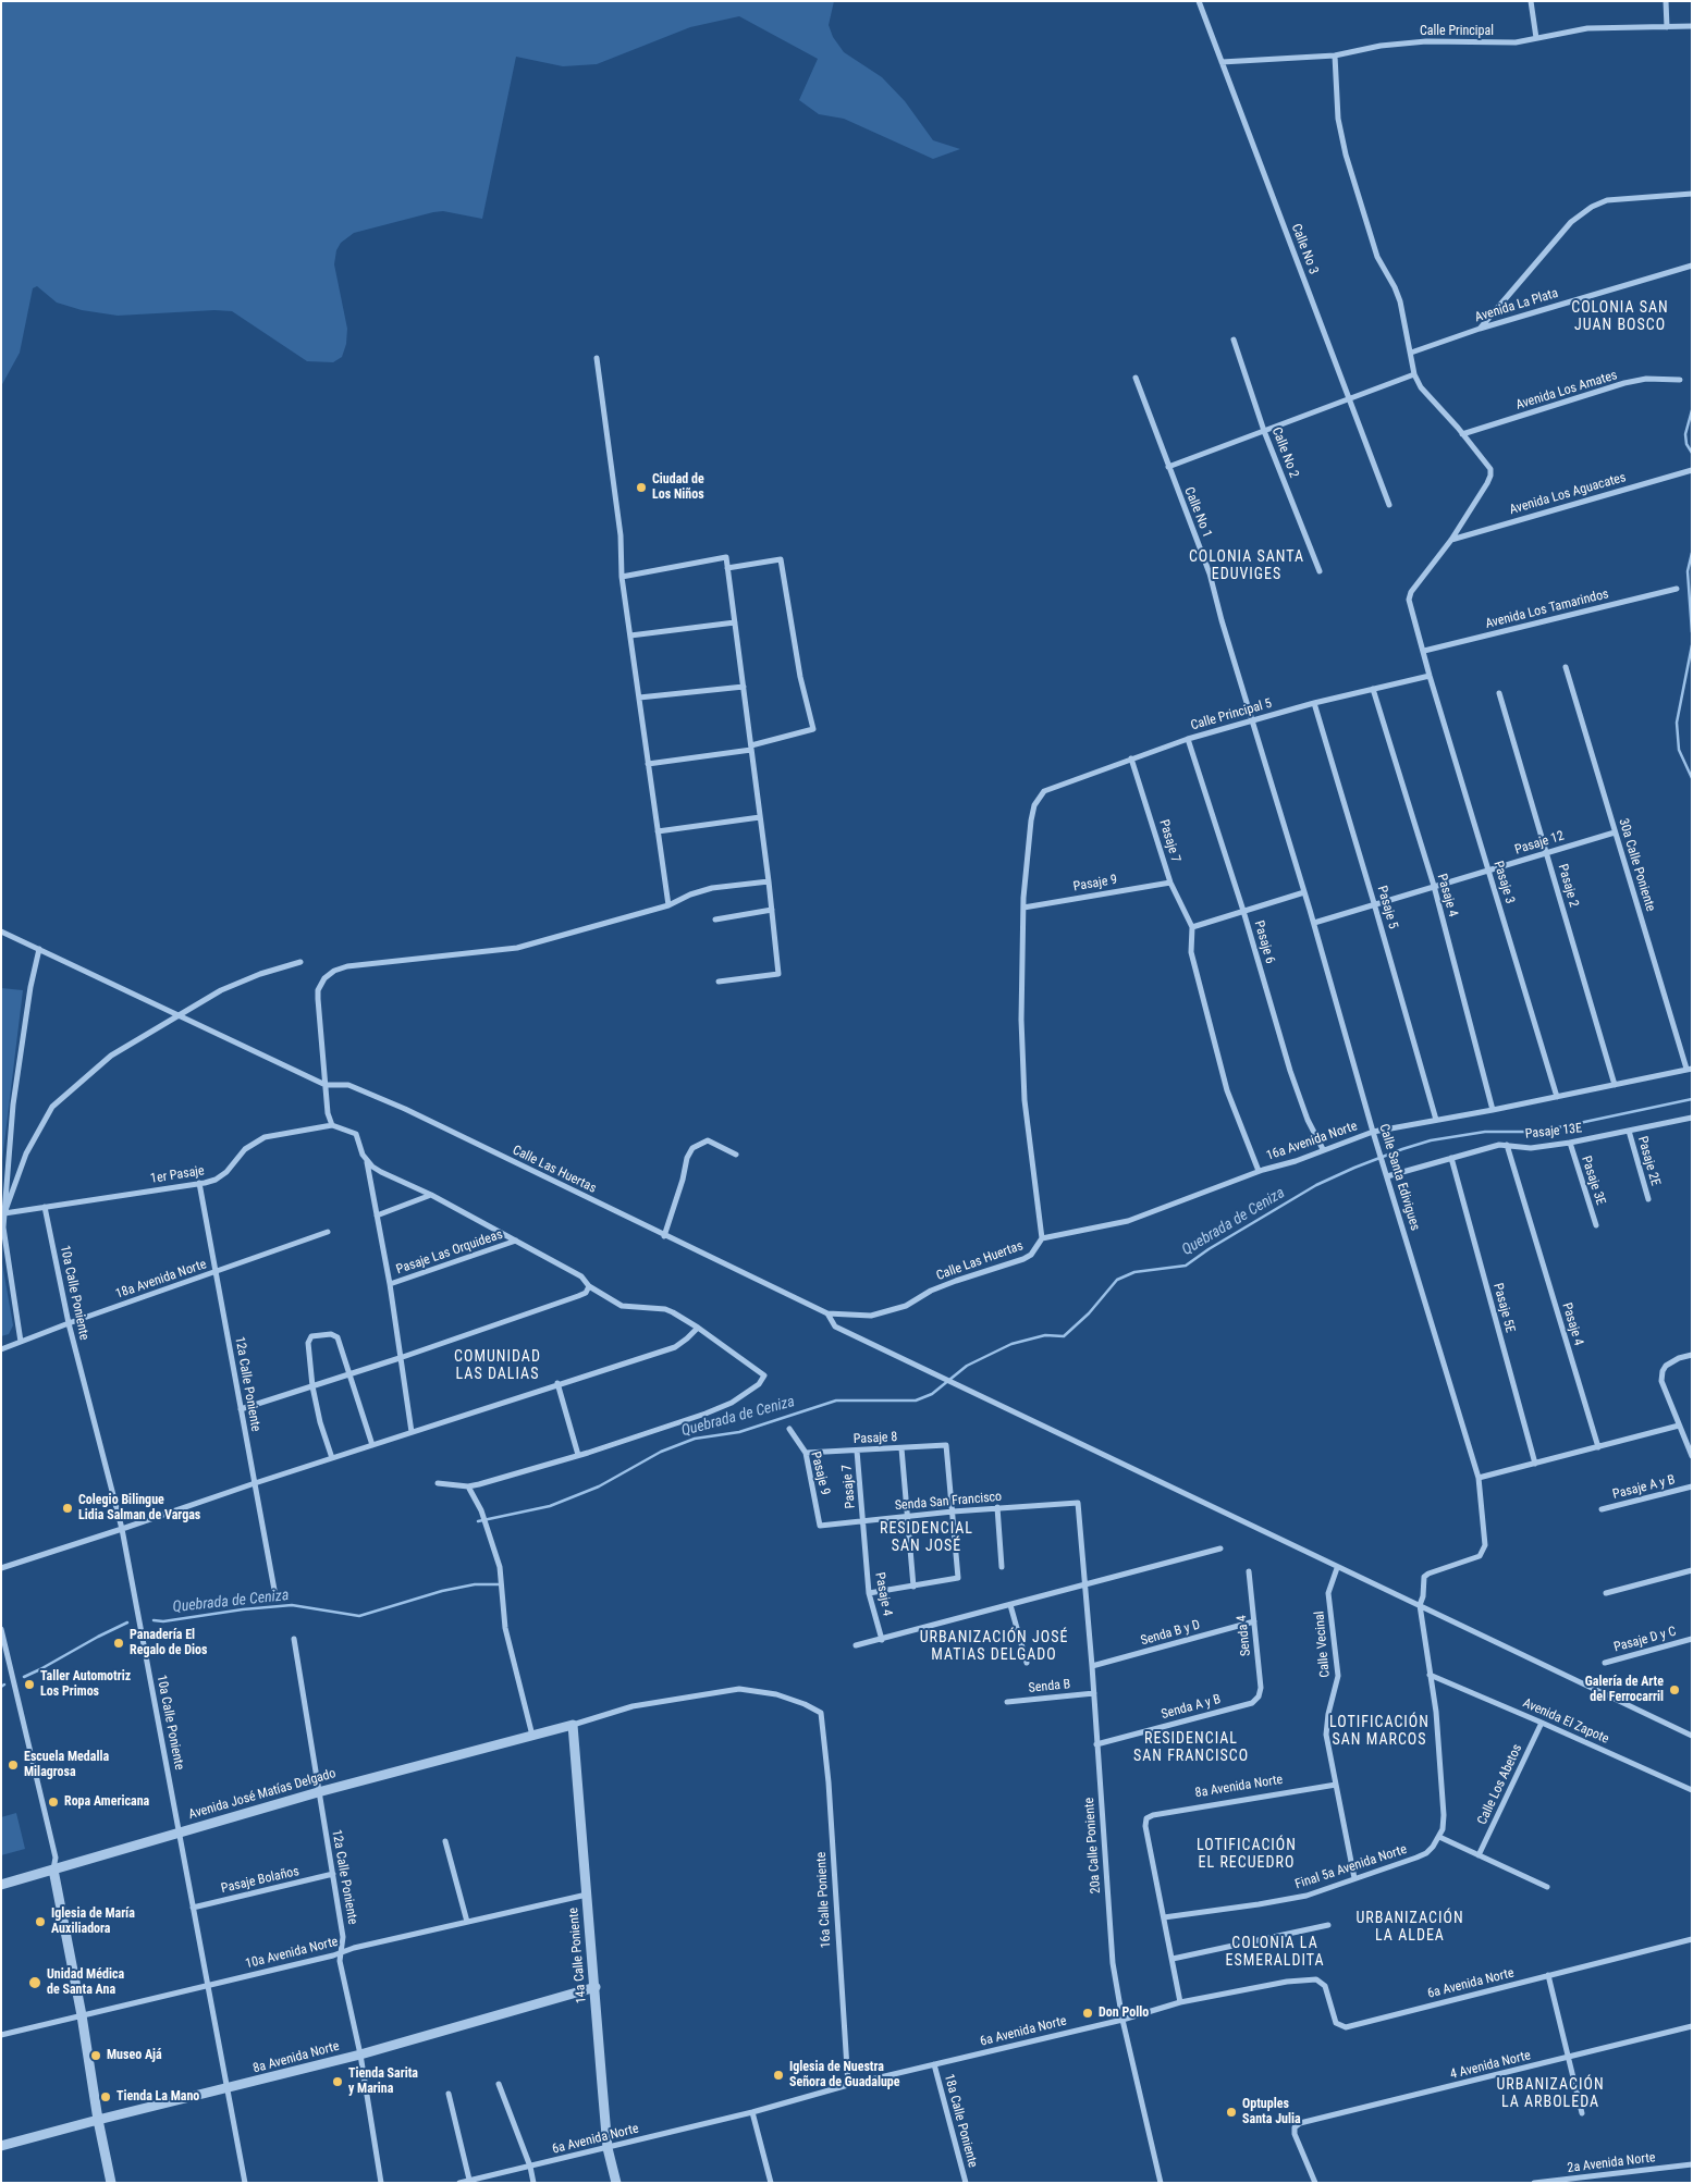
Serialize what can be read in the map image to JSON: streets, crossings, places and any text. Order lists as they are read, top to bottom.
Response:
{
  "streets": {
    "street": [
      "Calle Principal",
      "Calle No 3",
      "Avenida La Plata",
      "Avenida Los Amates",
      "Calle No 2",
      "Avenida Los Aguacates",
      "Calle No 1",
      "Avenida Los Tamarindos",
      "Calle Principal 5",
      "Pasaje 7",
      "Pasaje 12",
      "30a Calle Poniente",
      "Pasaje 3",
      "Pasaje 9",
      "Pasaje 2",
      "Pasaje 4",
      "Pasaje 5",
      "Pasaje 6",
      "Pasaje 13E",
      "16a Avenida Norte",
      "Pasaje 2E",
      "Calle Las Huertas",
      "1er Pasaje",
      "Calle Santa Edivigues",
      "Pasaje 3E",
      "Pasaje Las Orquideas",
      "18a Avenida Norte",
      "10a Calle Poniente",
      "Pasaje 5E",
      "12a Calle Poniente",
      "Pasaje 8",
      "Pasaje A y B",
      "Senda San Francisco",
      "Senda B y D",
      "Senda 4",
      "Pasaje D y C",
      "Calle Vecinal",
      "Senda B",
      "Senda A y B",
      "Avenida El Zapote",
      "Calle Los Abetos",
      "8a Avenida Norte",
      "Avenida José Matías Delgado",
      "20a Calle Poniente",
      "Final 5a Avenida Norte",
      "Pasaje Bolaños",
      "16a Calle Poniente",
      "10a Avenida Norte",
      "14a Calle Poniente",
      "6a Avenida Norte",
      "4 Avenida Norte",
      "18a Calle Poniente",
      "2a Avenida Norte"
    ]
  },
  "crossings": [
    ["Calle Principal", "Calle No 3"],
    ["Avenida Los Aguacates", "Pasaje 3"],
    ["Calle No 1", "Calle Principal 5"],
    ["Calle No 1", "Calle Santa Edivigues"],
    ["Avenida Los Tamarindos", "Pasaje 3"],
    ["Calle Principal 5", "Pasaje 7"],
    ["Calle Principal 5", "Pasaje 3"],
    ["Calle Principal 5", "Pasaje 4"],
    ["Calle Principal 5", "Pasaje 5"],
    ["Calle Principal 5", "Pasaje 6"],
    ["Calle Principal 5", "Calle Las Huertas"],
    ["Calle Principal 5", "Calle Santa Edivigues"],
    ["Pasaje 7", "Pasaje 9"],
    ["Pasaje 7", "Pasaje 4"],
    ["Pasaje 7", "Pasaje 8"],
    ["Pasaje 7", "Senda San Francisco"],
    ["Pasaje 12", "30a Calle Poniente"],
    ["Pasaje 12", "Pasaje 3"],
    ["Pasaje 12", "Pasaje 2"],
    ["Pasaje 12", "Pasaje 4"],
    ["Pasaje 12", "Pasaje 5"],
    ["Pasaje 12", "Calle Santa Edivigues"],
    ["30a Calle Poniente", "16a Avenida Norte"],
    ["Pasaje 3", "16a Avenida Norte"],
    ["Pasaje 9", "Calle Las Huertas"],
    ["Pasaje 9", "Pasaje 8"],
    ["Pasaje 9", "Senda San Francisco"],
    ["Pasaje 2", "16a Avenida Norte"],
    ["Pasaje 4", "Pasaje 13E"],
    ["Pasaje 4", "16a Avenida Norte"],
    ["Pasaje 4", "Senda San Francisco"],
    ["Pasaje 5", "16a Avenida Norte"],
    ["Pasaje 6", "16a Avenida Norte"],
    ["Pasaje 13E", "Pasaje 2E"],
    ["Pasaje 13E", "Calle Santa Edivigues"],
    ["Pasaje 13E", "Pasaje 3E"],
    ["Pasaje 13E", "Pasaje 5E"],
    ["16a Avenida Norte", "Calle Las Huertas"],
    ["16a Avenida Norte", "Calle Santa Edivigues"],
    ["1er Pasaje", "10a Calle Poniente"],
    ["1er Pasaje", "12a Calle Poniente"],
    ["18a Avenida Norte", "10a Calle Poniente"],
    ["18a Avenida Norte", "12a Calle Poniente"],
    ["10a Calle Poniente", "8a Avenida Norte"],
    ["10a Calle Poniente", "Avenida José Matías Delgado"],
    ["10a Calle Poniente", "Pasaje Bolaños"],
    ["10a Calle Poniente", "10a Avenida Norte"],
    ["12a Calle Poniente", "8a Avenida Norte"],
    ["12a Calle Poniente", "Avenida José Matías Delgado"],
    ["12a Calle Poniente", "Pasaje Bolaños"],
    ["12a Calle Poniente", "10a Avenida Norte"],
    ["Pasaje 8", "Senda San Francisco"],
    ["Senda San Francisco", "20a Calle Poniente"],
    ["Senda B y D", "Senda 4"],
    ["Senda B y D", "20a Calle Poniente"],
    ["Senda 4", "Senda A y B"],
    ["Calle Vecinal", "8a Avenida Norte"],
    ["Calle Vecinal", "Final 5a Avenida Norte"],
    ["Senda B", "20a Calle Poniente"],
    ["Senda A y B", "20a Calle Poniente"],
    ["Avenida El Zapote", "Calle Los Abetos"],
    ["8a Avenida Norte", "Final 5a Avenida Norte"],
    ["8a Avenida Norte", "14a Calle Poniente"],
    ["Avenida José Matías Delgado", "16a Calle Poniente"],
    ["Avenida José Matías Delgado", "14a Calle Poniente"],
    ["20a Calle Poniente", "6a Avenida Norte"],
    ["16a Calle Poniente", "14a Calle Poniente"],
    ["16a Calle Poniente", "6a Avenida Norte"],
    ["10a Avenida Norte", "14a Calle Poniente"],
    ["14a Calle Poniente", "6a Avenida Norte"],
    ["6a Avenida Norte", "18a Calle Poniente"]
  ],
  "districts": [
    "COLONIA SAN JUAN BOSCO",
    "COLONIA SANTA EDUVIGES",
    "COMUNIDAD LAS DALIAS",
    "RESIDENCIAL SAN JOSÉ",
    "URBANIZACIÓN JOSÉ MATIAS DELGADO",
    "LOTIFICACIÓN SAN MARCOS",
    "RESIDENCIAL SAN FRANCISCO",
    "LOTIFICACIÓN EL RECUEDRO",
    "URBANIZACIÓN LA ALDEA",
    "COLONIA LA ESMERALDITA",
    "URBANIZACIÓN LA ARBOLEDA"
  ],
  "water": ["Quebrada de Ceniza"],
  "places": [
    "Ciudad de Los Niños",
    "Colegio Bilingue Lidia Salman de Vargas",
    "Panadería El Regalo de Dios",
    "Taller Automotriz Los Primos",
    "Galería de Arte del Ferrocarril",
    "Escuela Medalla Milagrosa",
    "Ropa Americana",
    "Iglesia de María Auxiliadora",
    "Unidad Médica de Santa Ana",
    "Don Pollo",
    "Museo Ajá",
    "Iglesia de Nuestra Señora de Guadalupe",
    "Tienda Sarita y Marina",
    "Tienda La Mano",
    "Optuples Santa Julia"
  ]
}
